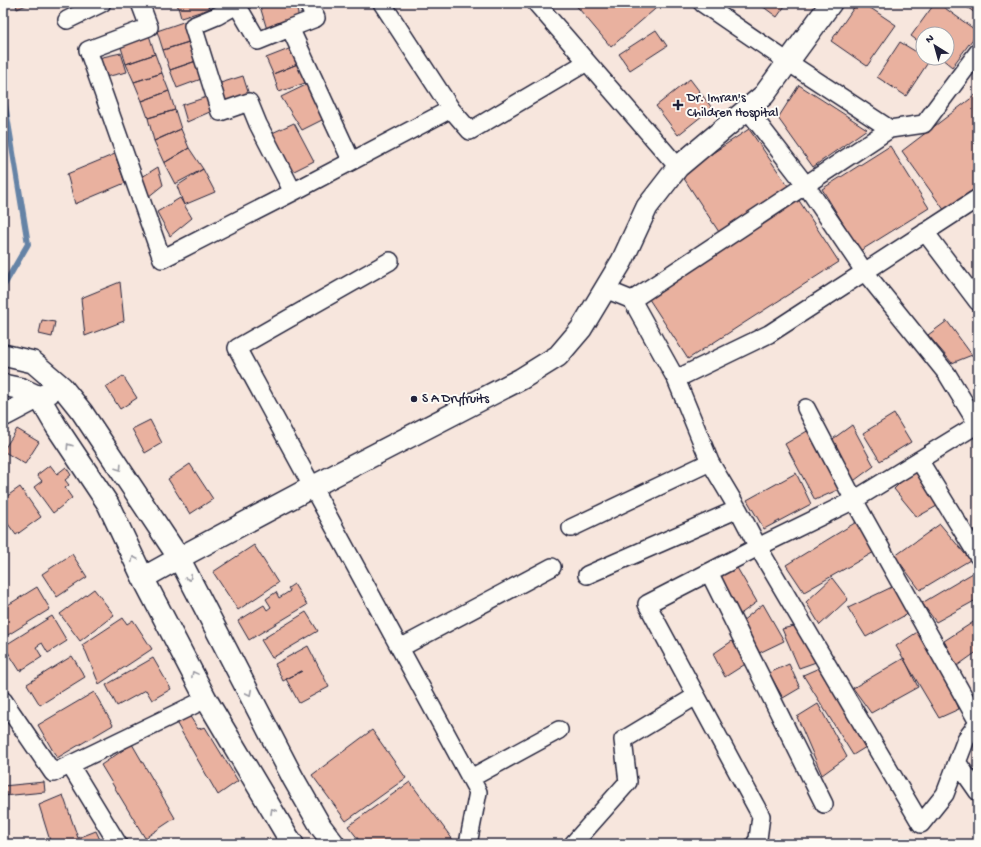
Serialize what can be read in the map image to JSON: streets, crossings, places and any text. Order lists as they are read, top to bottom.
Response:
{
  "places": {
    "health": ["Dr. Imran's Children Hospital"],
    "other": ["S A Dryfruits"]
  },
  "north": "top left"
}
